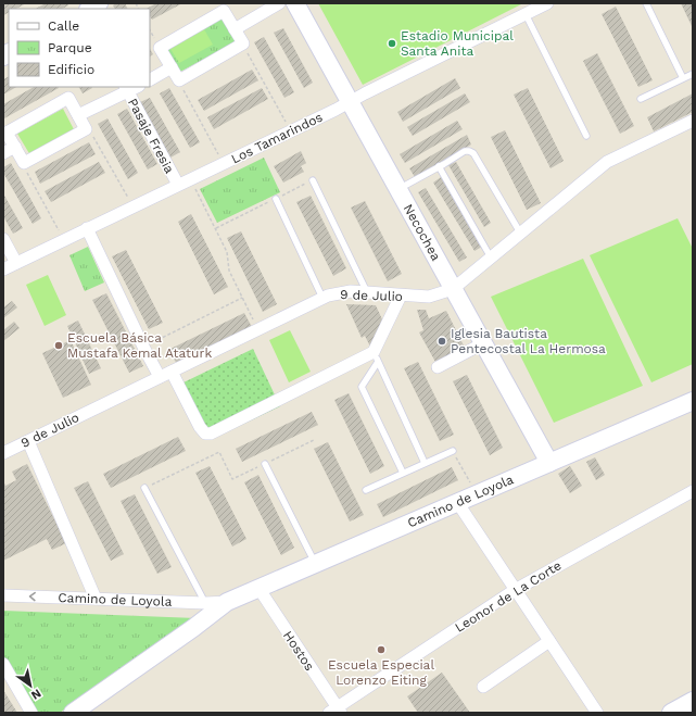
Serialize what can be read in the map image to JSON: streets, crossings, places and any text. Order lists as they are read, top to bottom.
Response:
{
  "streets": {
    "street": [
      "Pasaje Fresia",
      "Los Tamarindos",
      "Necochea",
      "9 de Julio",
      "Camino de Loyola",
      "Leonor de La Corte",
      "Hostos"
    ]
  },
  "crossings": [
    ["Pasaje Fresia", "Los Tamarindos"],
    ["Los Tamarindos", "Necochea"],
    ["Necochea", "9 de Julio"],
    ["Necochea", "Camino de Loyola"],
    ["Camino de Loyola", "Hostos"],
    ["Leonor de La Corte", "Hostos"]
  ],
  "places": [
    "Estadio Municipal Santa Anita",
    "Iglesia Bautista Pentecostal La Hermosa",
    "Escuela Básica Mustafa Kemal Ataturk",
    "Escuela Especial Lorenzo Eiting"
  ],
  "legend": ["Calle", "Parque", "Edificio"],
  "north": "bottom right"
}
